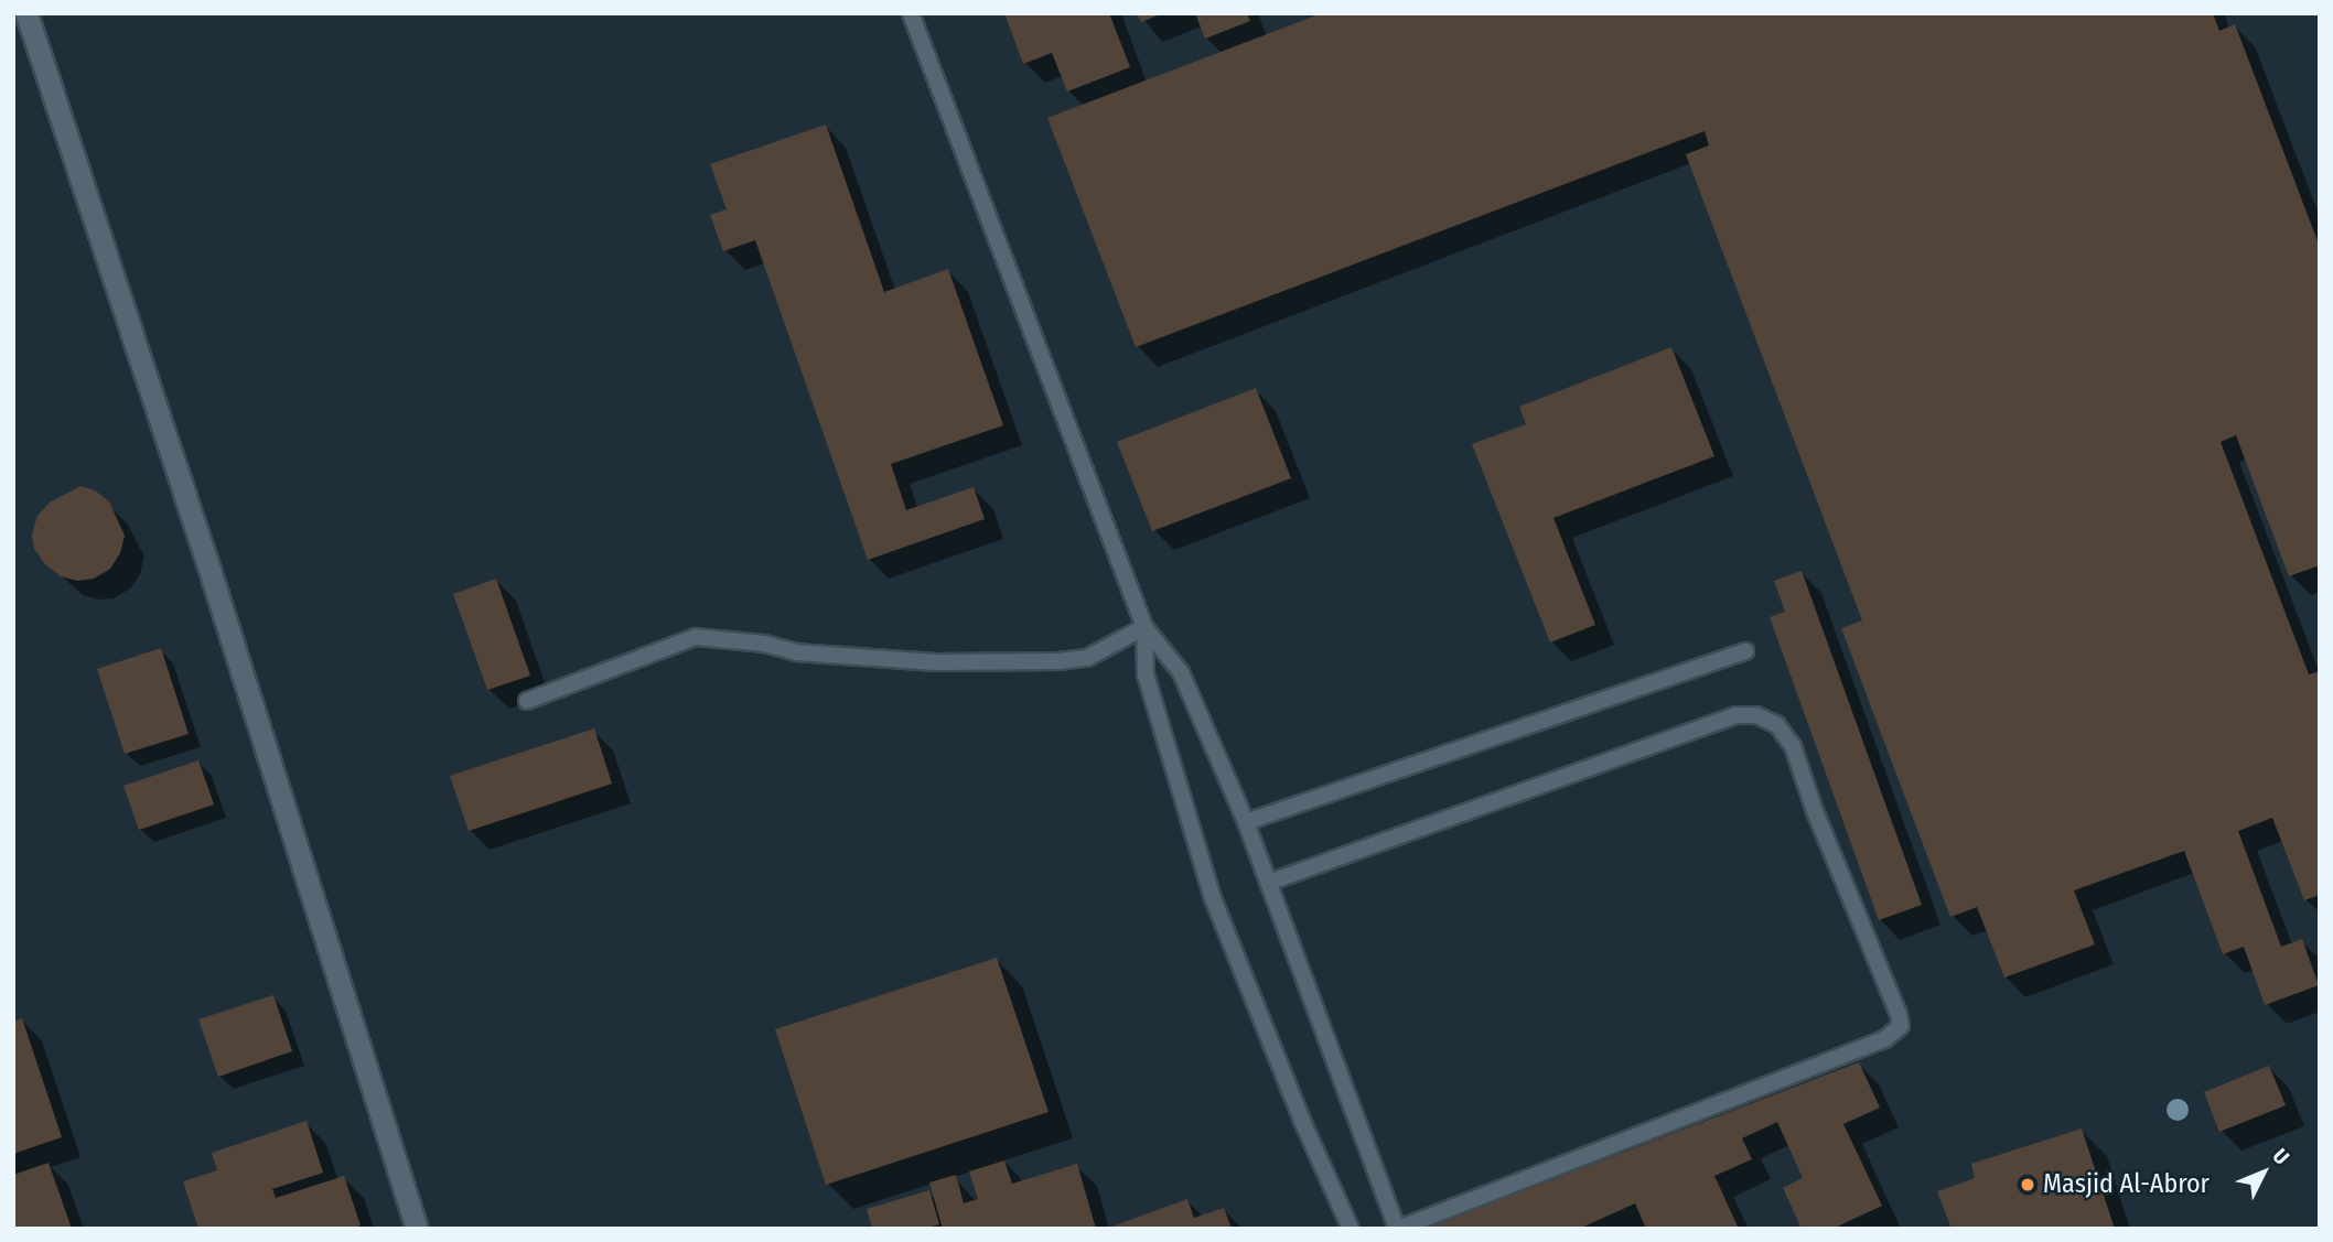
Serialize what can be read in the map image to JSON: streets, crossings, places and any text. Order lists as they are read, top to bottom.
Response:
{
  "places": ["Masjid Al-Abror"],
  "north": "top right"
}
